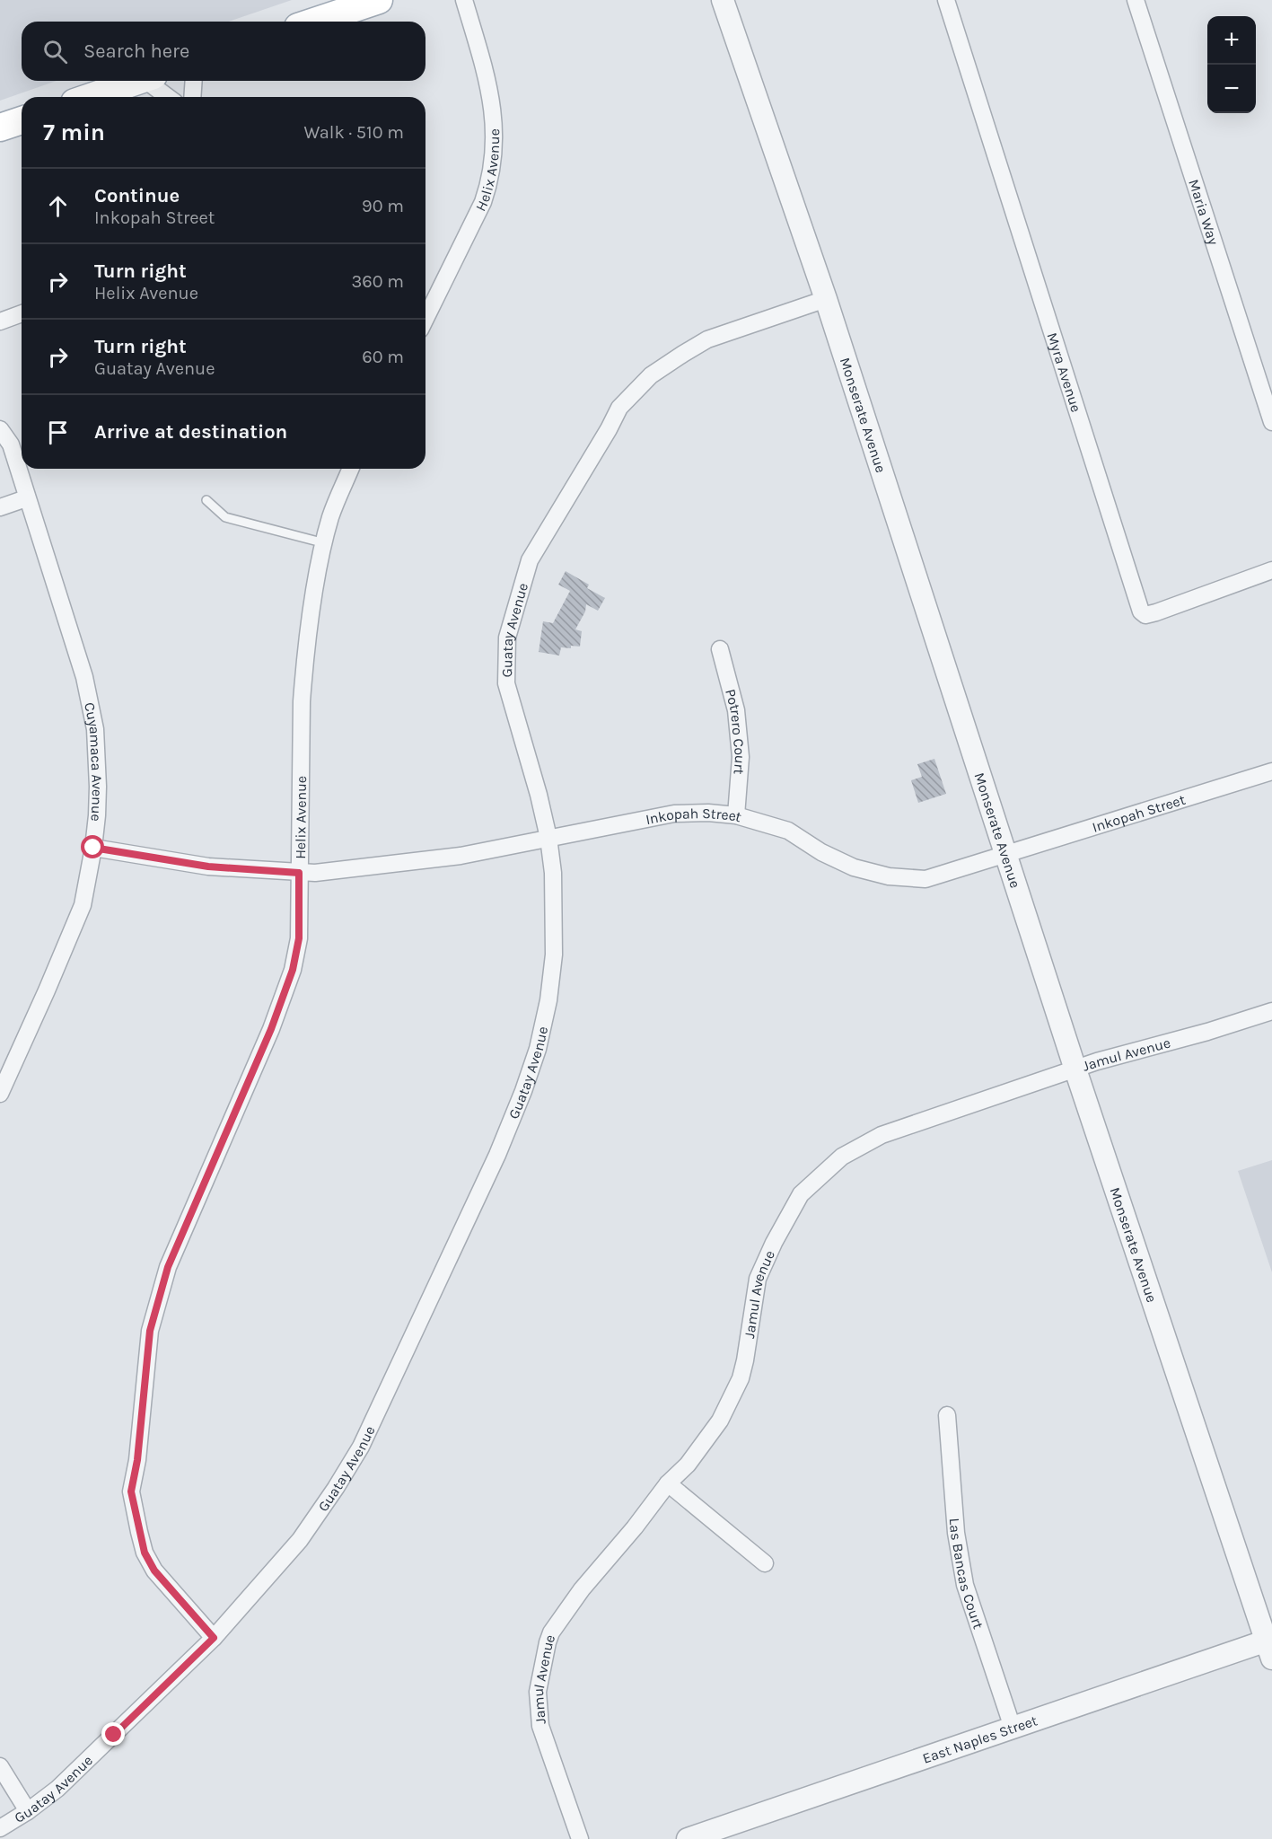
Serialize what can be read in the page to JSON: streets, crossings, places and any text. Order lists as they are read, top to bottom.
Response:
{
  "streets": {
    "street": [
      "Helix Avenue",
      "Maria Way",
      "Myra Avenue",
      "Monserate Avenue",
      "Guatay Avenue",
      "Potrero Court",
      "Cuyamaca Avenue",
      "Inkopah Street",
      "Jamul Avenue",
      "Las Bancas Court",
      "East Naples Street"
    ]
  },
  "crossings": [
    ["Helix Avenue", "Guatay Avenue"],
    ["Helix Avenue", "Inkopah Street"],
    ["Monserate Avenue", "Guatay Avenue"],
    ["Monserate Avenue", "Inkopah Street"],
    ["Monserate Avenue", "Jamul Avenue"],
    ["Monserate Avenue", "East Naples Street"],
    ["Guatay Avenue", "Inkopah Street"],
    ["Potrero Court", "Inkopah Street"],
    ["Cuyamaca Avenue", "Inkopah Street"],
    ["Las Bancas Court", "East Naples Street"]
  ],
  "page": {
    "map_buttons": ["+", "−"],
    "search": "Search here",
    "heading": ["7 min", "Walk · 510 m"],
    "list": [
      ["Continue", "Inkopah Street", "90 m"],
      ["Turn right", "Helix Avenue", "360 m"],
      ["Turn right", "Guatay Avenue", "60 m"],
      "Arrive at destination"
    ]
  }
}
